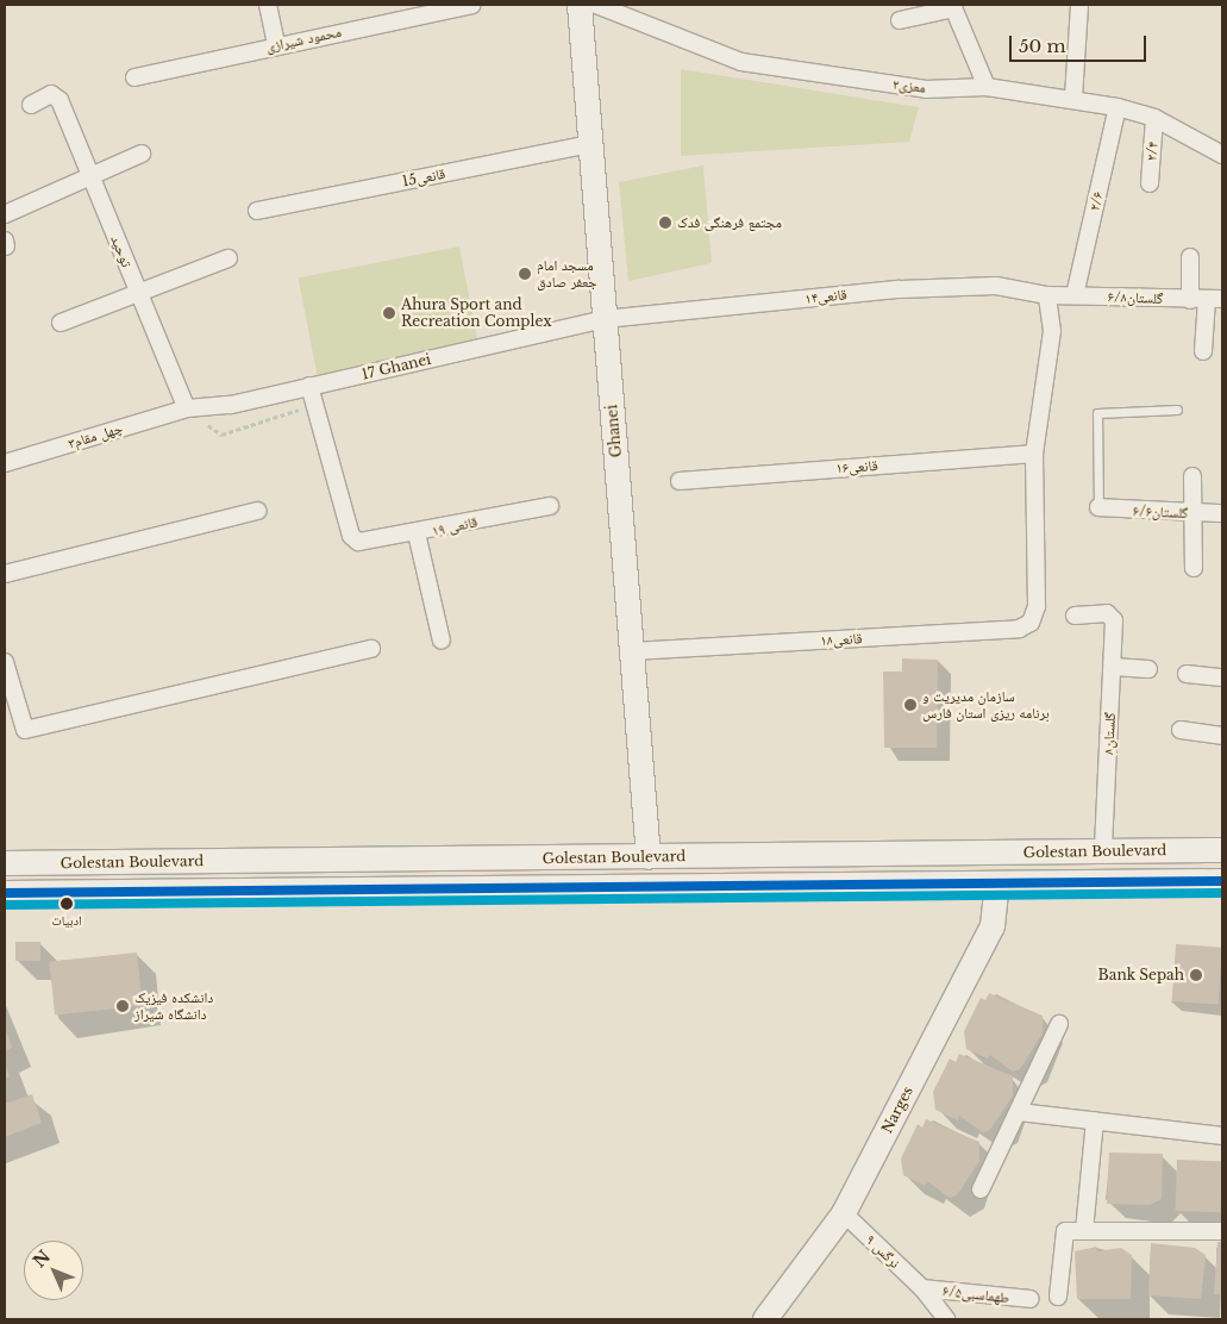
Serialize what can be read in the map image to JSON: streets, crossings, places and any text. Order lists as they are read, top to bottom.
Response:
{
  "streets": {
    "main road": ["Ghanei", "Golestan Boulevard", "Narges"],
    "street": [
      "محمود شیرازی",
      "۲معزی",
      "۲/۴",
      "15قانعی",
      "۲/۶",
      "توحید",
      "۱۴قانعی",
      "۶/۸گلستان",
      "17 Ghanei",
      "چهل مقام۳",
      "۱۶قانعی",
      "۶/۶گلستان",
      "قانعی ۱۹",
      "۱۸قانعی",
      "گلستان۸",
      "۹ نرگس",
      "۶/۵طهماسبی"
    ]
  },
  "crossings": [
    ["۲معزی", "۲/۴"],
    ["۲معزی", "۲/۶"],
    ["15قانعی", "Ghanei"],
    ["۲/۶", "۶/۸گلستان"],
    ["توحید", "17 Ghanei"],
    ["توحید", "چهل مقام۳"],
    ["۱۴قانعی", "۶/۸گلستان"],
    ["۱۴قانعی", "17 Ghanei"],
    ["۱۴قانعی", "Ghanei"],
    ["17 Ghanei", "Ghanei"],
    ["17 Ghanei", "چهل مقام۳"],
    ["17 Ghanei", "قانعی ۱۹"],
    ["Ghanei", "۱۸قانعی"],
    ["Ghanei", "Golestan Boulevard"],
    ["۱۶قانعی", "۱۸قانعی"],
    ["گلستان۸", "Golestan Boulevard"],
    ["Golestan Boulevard", "Narges"],
    ["Narges", "۹ نرگس"],
    ["۹ نرگس", "۶/۵طهماسبی"]
  ],
  "places": [
    "مجتمع فرهنگی فدک",
    "مسجد امام جعفر صادق",
    "Ahura Sport and Recreation Complex",
    "سازمان مدیریت و برنامه ریزی استان فارس",
    "ادبیات",
    "Bank Sepah",
    "دانشکده فیزیک دانشگاه شیراز"
  ],
  "scale_bar": "50 m",
  "north": "top left"
}
